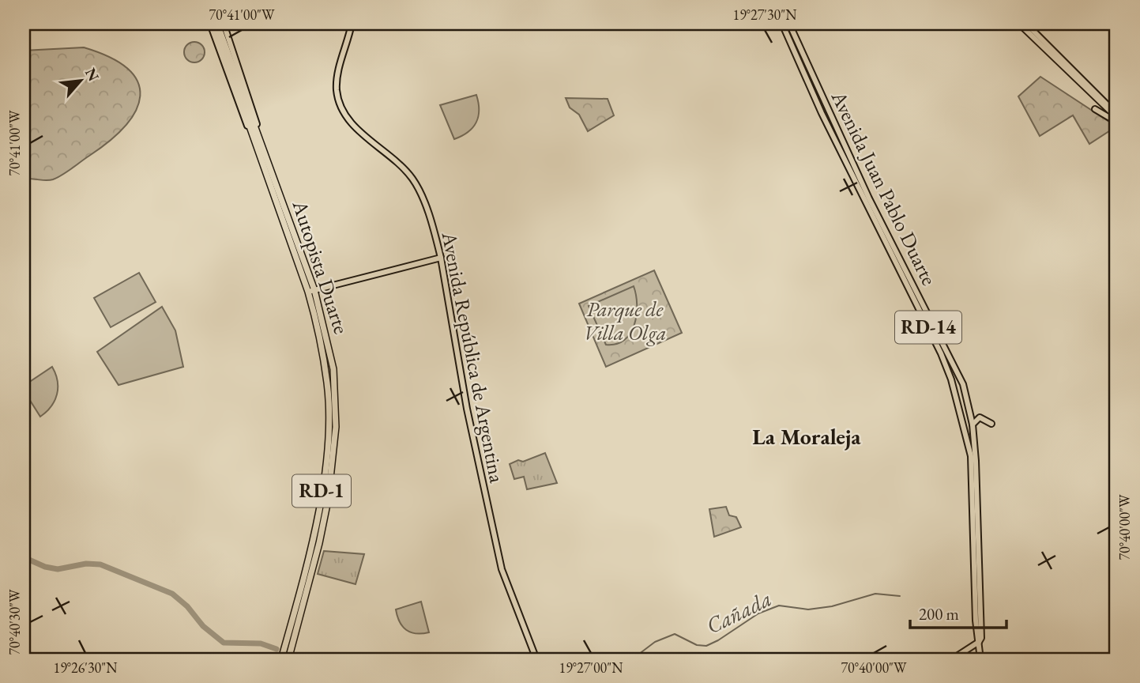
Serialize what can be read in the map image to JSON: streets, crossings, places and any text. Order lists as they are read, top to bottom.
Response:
{
  "streets": {
    "highway": ["Autopista Duarte", "RD-1"],
    "main road": ["Avenida Juan Pablo Duarte", "RD-14", "Avenida República de Argentina"]
  },
  "crossings": [
    ["Avenida Juan Pablo Duarte", "RD-14"]
  ],
  "districts": ["La Moraleja"],
  "water": ["Cañada"],
  "parks": ["Parque de Villa Olga"],
  "scale_bar": "200 m",
  "north": "top right",
  "coordinates": [
    "70°41'00\"W",
    "19°27'30\"N",
    "70°40'00\"W",
    "70°40'30\"W",
    "19°26'30\"N",
    "19°27'00\"N"
  ]
}
